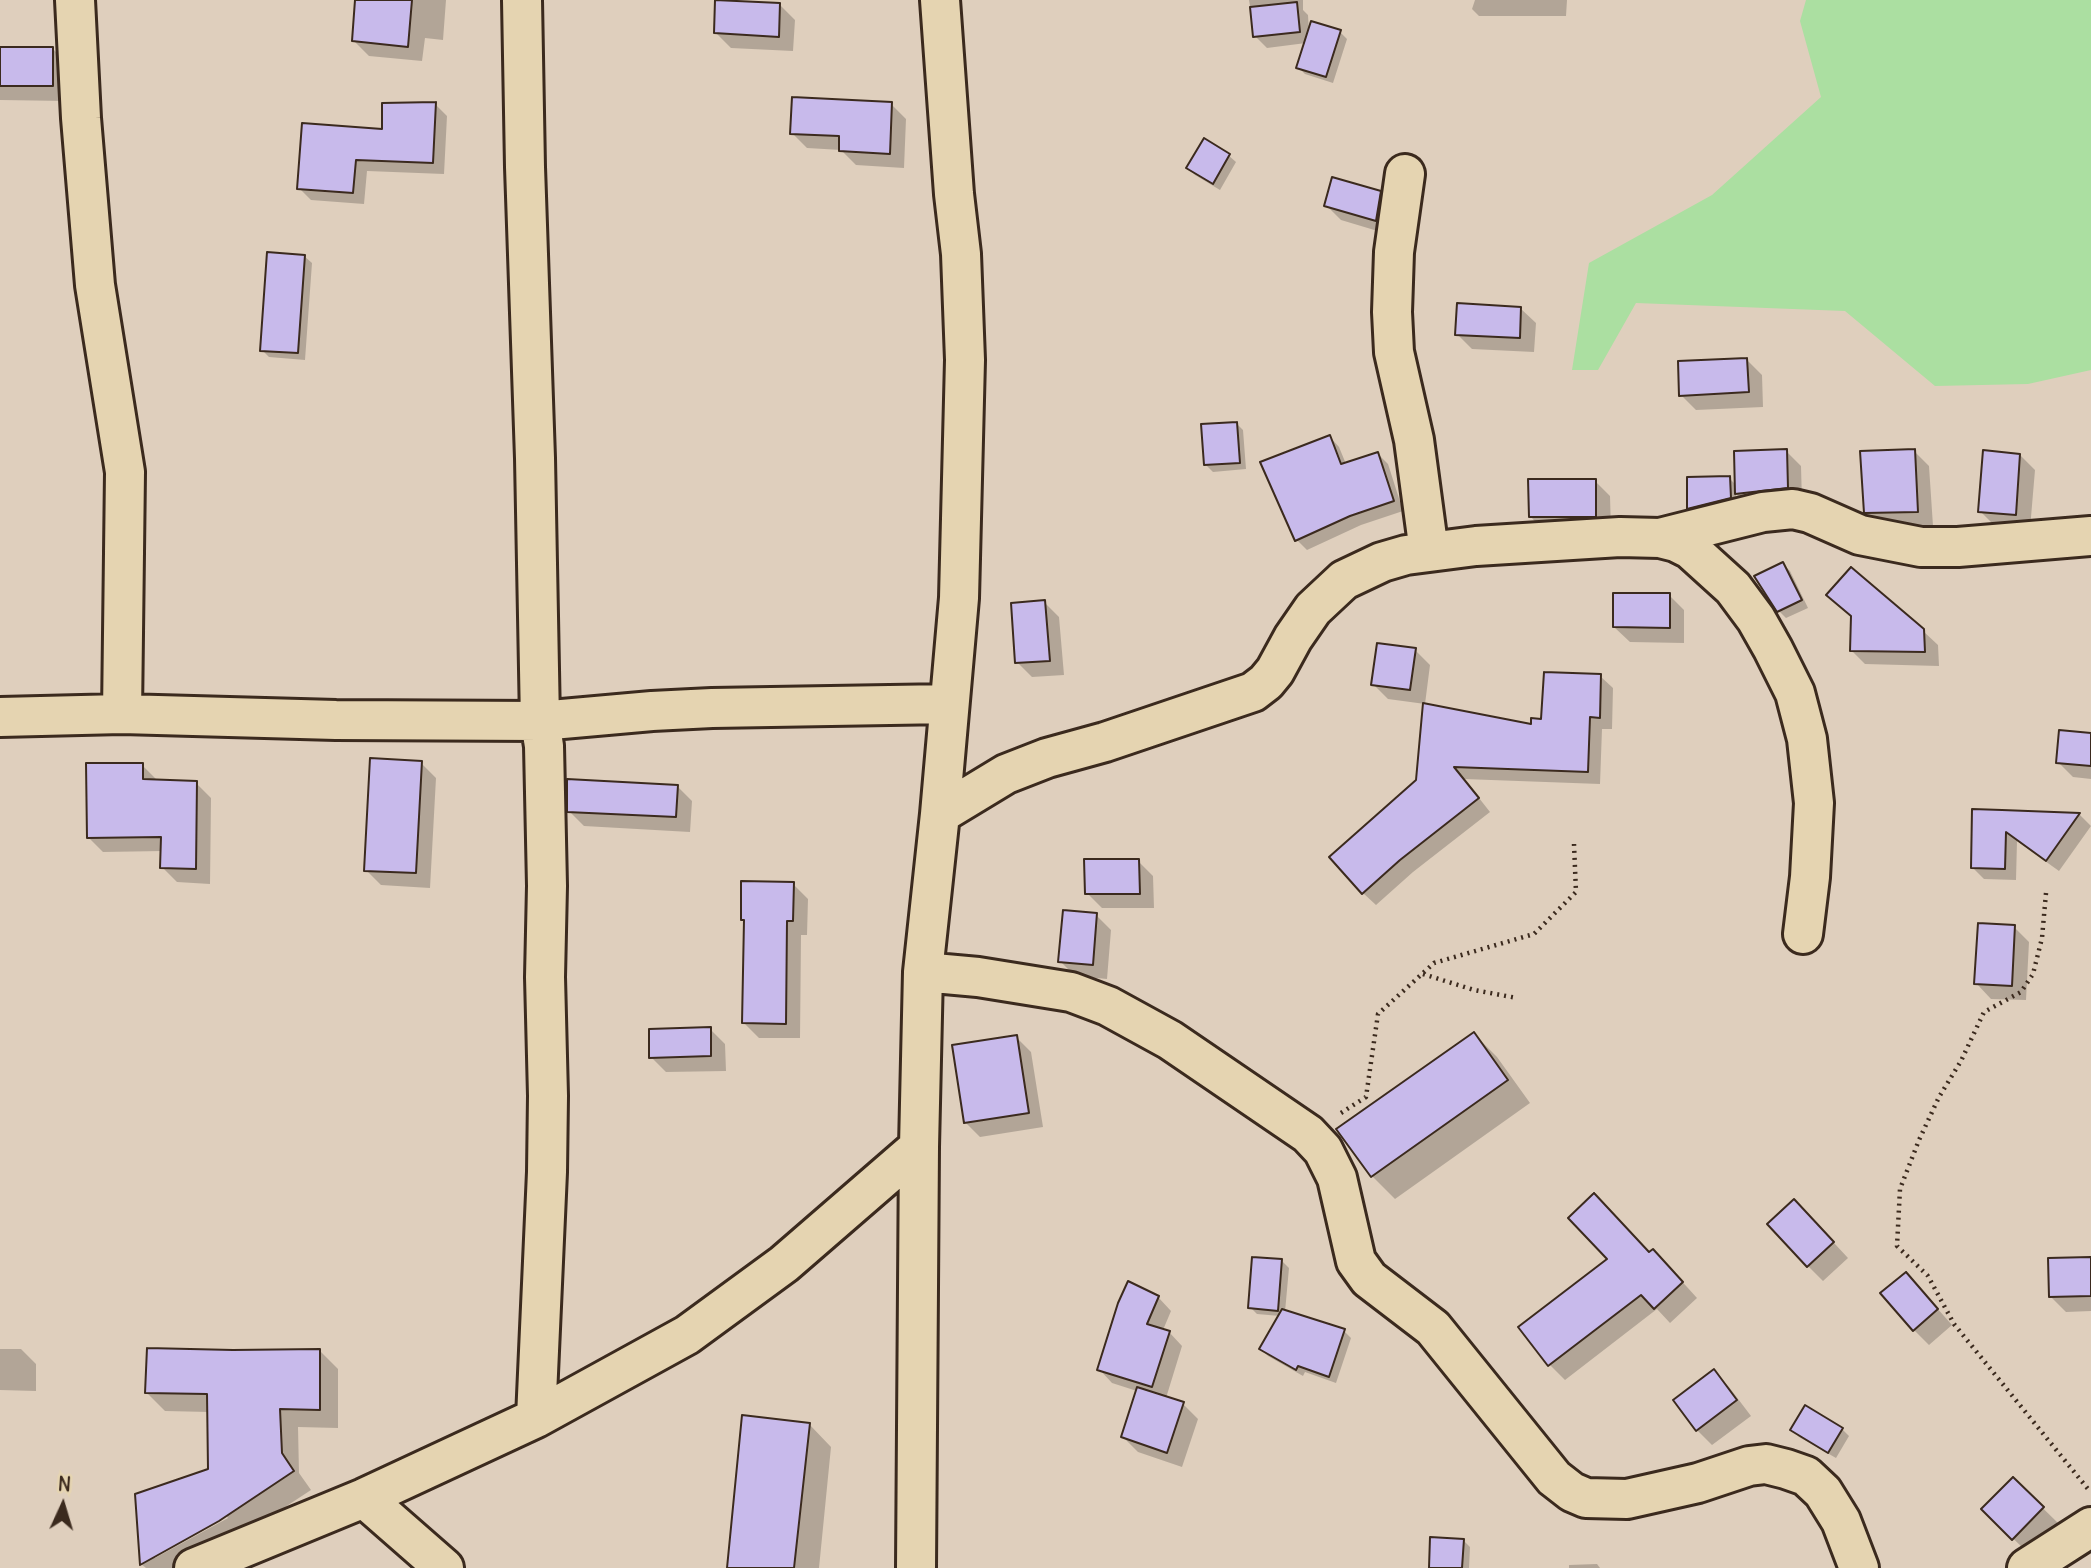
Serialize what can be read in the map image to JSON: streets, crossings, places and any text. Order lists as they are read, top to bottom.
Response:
{
  "north": "top"
}
